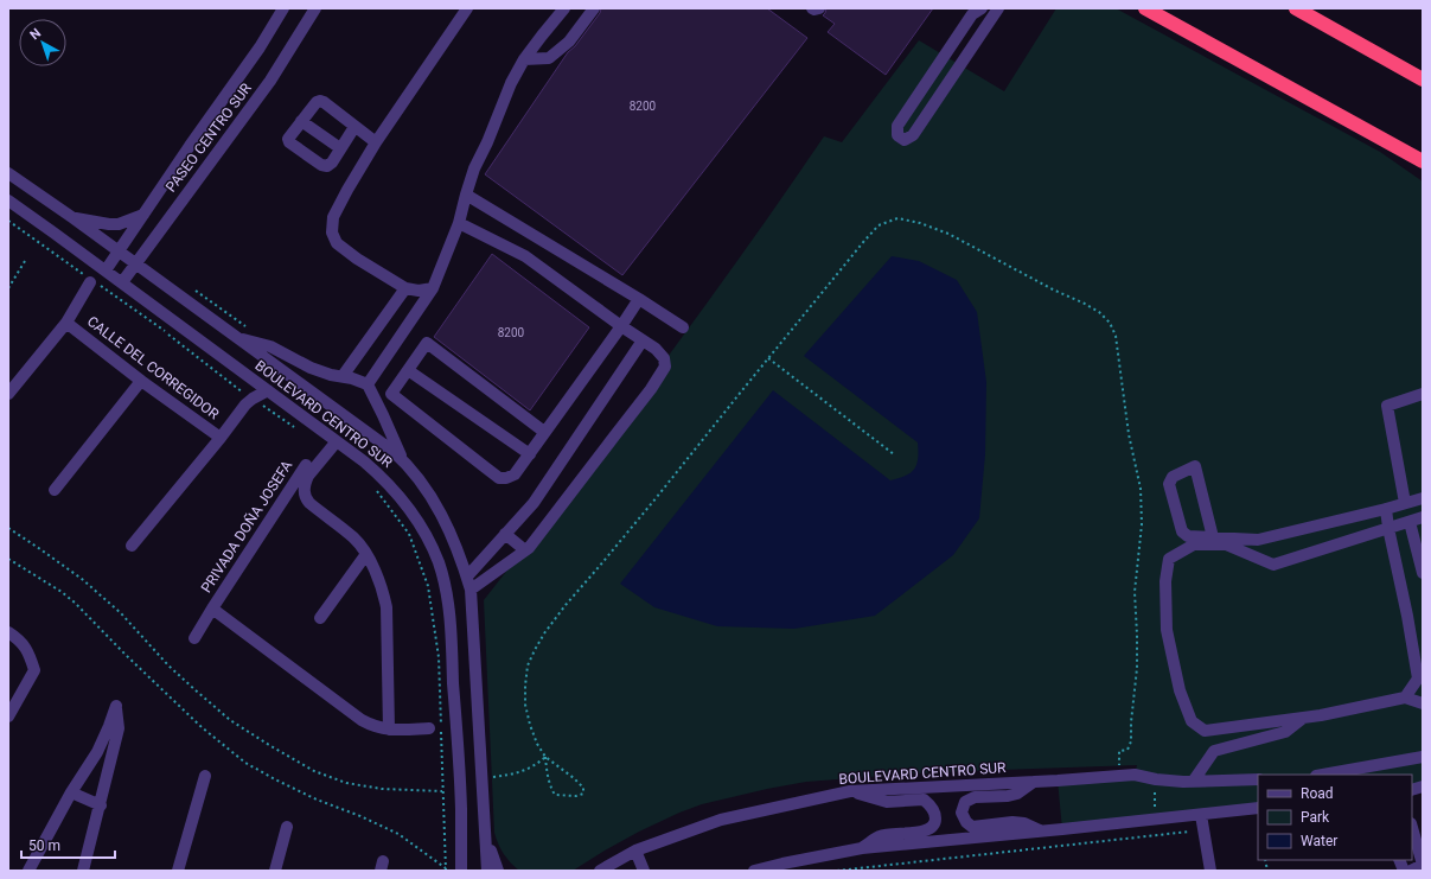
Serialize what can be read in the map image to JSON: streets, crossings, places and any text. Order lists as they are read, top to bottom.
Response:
{
  "streets": {
    "street": [
      "PASEO CENTRO SUR",
      "CALLE DEL CORREGIDOR",
      "BOULEVARD CENTRO SUR",
      "PRIVADA DOÑA JOSEFA"
    ]
  },
  "crossings": [
    ["PASEO CENTRO SUR", "BOULEVARD CENTRO SUR"],
    ["BOULEVARD CENTRO SUR", "PRIVADA DOÑA JOSEFA"]
  ],
  "house_numbers": ["8200", "8200"],
  "legend": ["Road", "Park", "Water"],
  "scale_bar": "50 m",
  "north": "top left"
}
